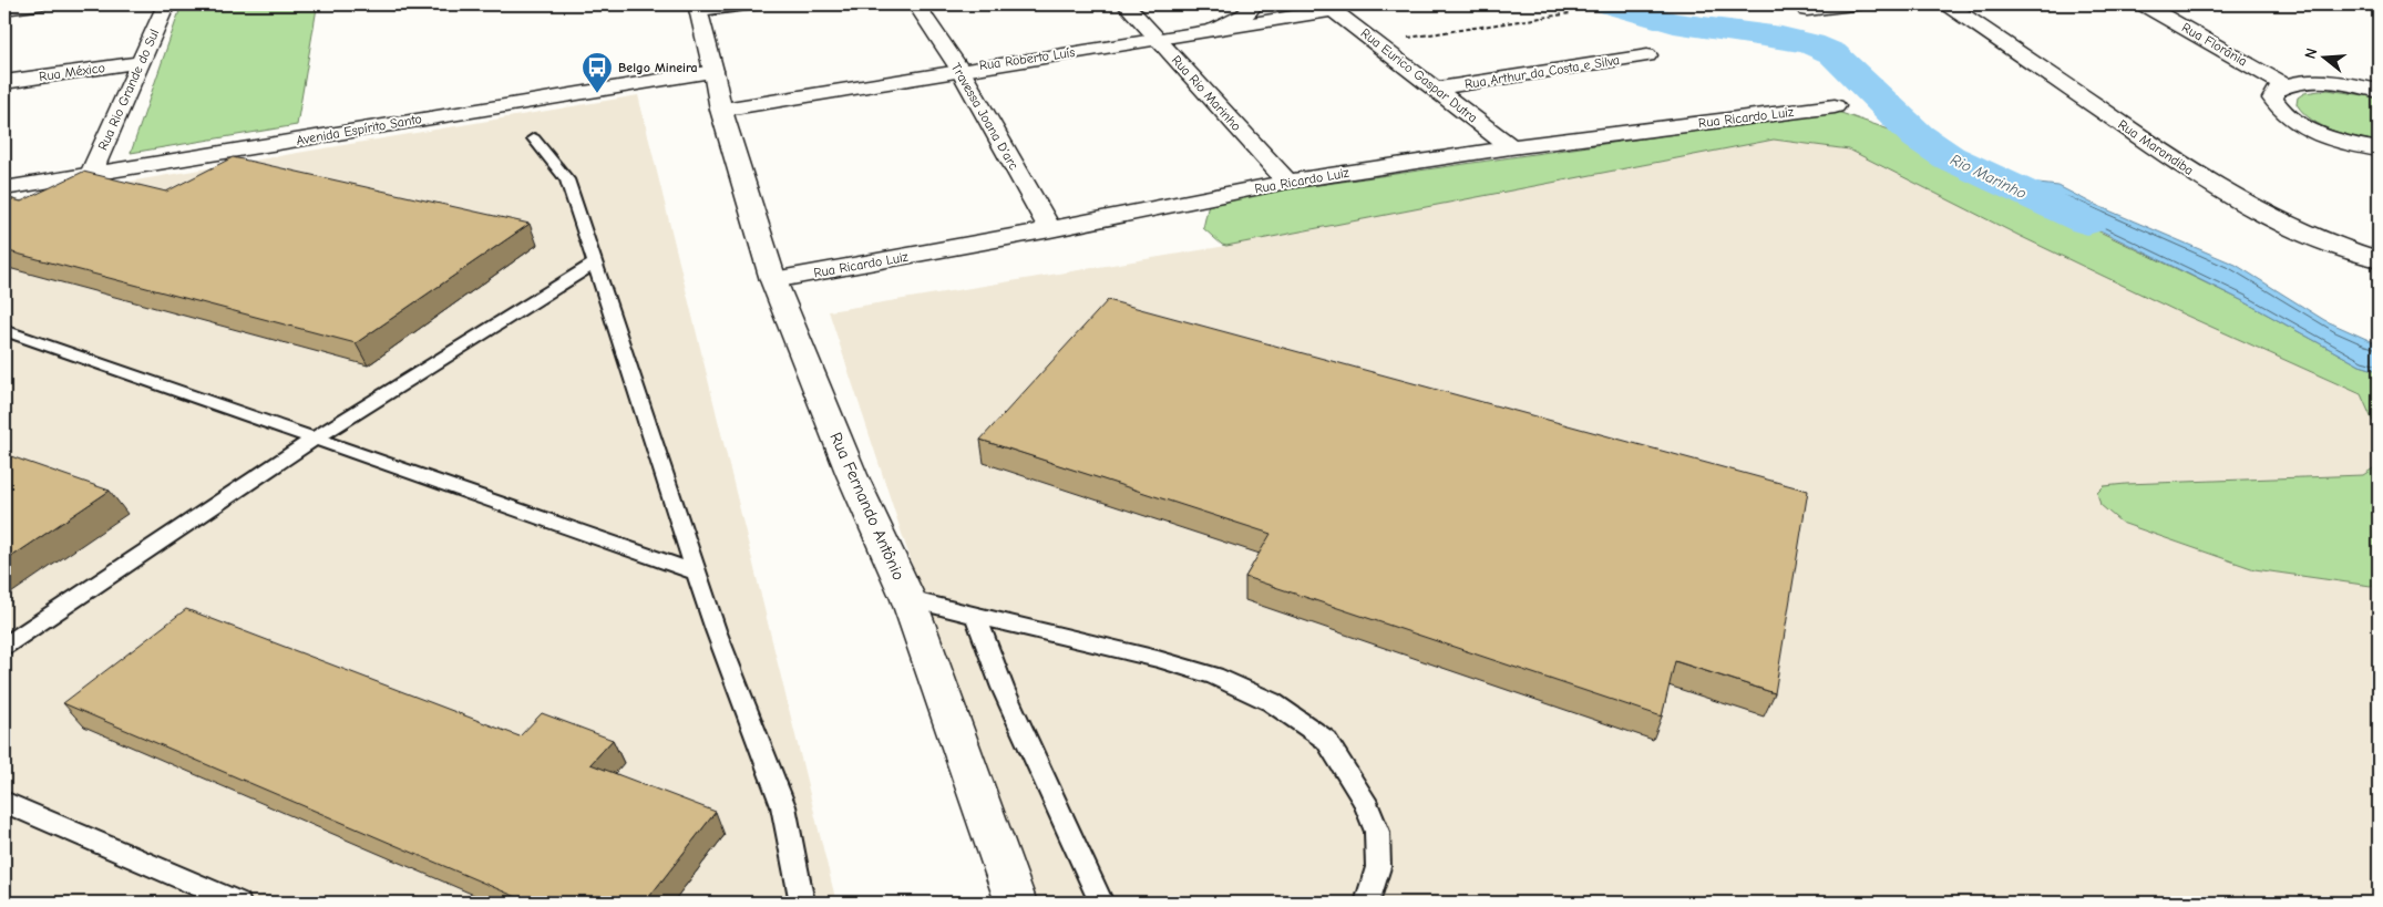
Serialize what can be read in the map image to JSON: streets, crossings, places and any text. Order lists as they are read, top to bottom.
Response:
{
  "streets": {
    "street": [
      "Rua Florânia",
      "Rua Roberto Luís",
      "Rua México",
      "Rua Arthur da Costa e Silva",
      "Rua Eurico Gaspar Dutra",
      "Rua Rio Grande do Sul",
      "Rua Rio Marinho",
      "Travessa Joana D'arc",
      "Rua Ricardo Luiz",
      "Avenida Espírito Santo",
      "Rua Marandiba",
      "Rua Fernando Antônio"
    ]
  },
  "crossings": [
    ["Rua Roberto Luís", "Rua Eurico Gaspar Dutra"],
    ["Rua Roberto Luís", "Rua Rio Marinho"],
    ["Rua Roberto Luís", "Travessa Joana D'arc"],
    ["Rua Roberto Luís", "Rua Fernando Antônio"],
    ["Rua México", "Rua Rio Grande do Sul"],
    ["Rua Arthur da Costa e Silva", "Rua Eurico Gaspar Dutra"],
    ["Rua Eurico Gaspar Dutra", "Rua Ricardo Luiz"],
    ["Rua Rio Grande do Sul", "Avenida Espírito Santo"],
    ["Rua Rio Marinho", "Rua Ricardo Luiz"],
    ["Travessa Joana D'arc", "Rua Ricardo Luiz"],
    ["Rua Ricardo Luiz", "Rua Fernando Antônio"],
    ["Avenida Espírito Santo", "Rua Fernando Antônio"]
  ],
  "water": ["Rio Marinho"],
  "places": {
    "bus stop": ["Belgo Mineira"]
  },
  "north": "left"
}
